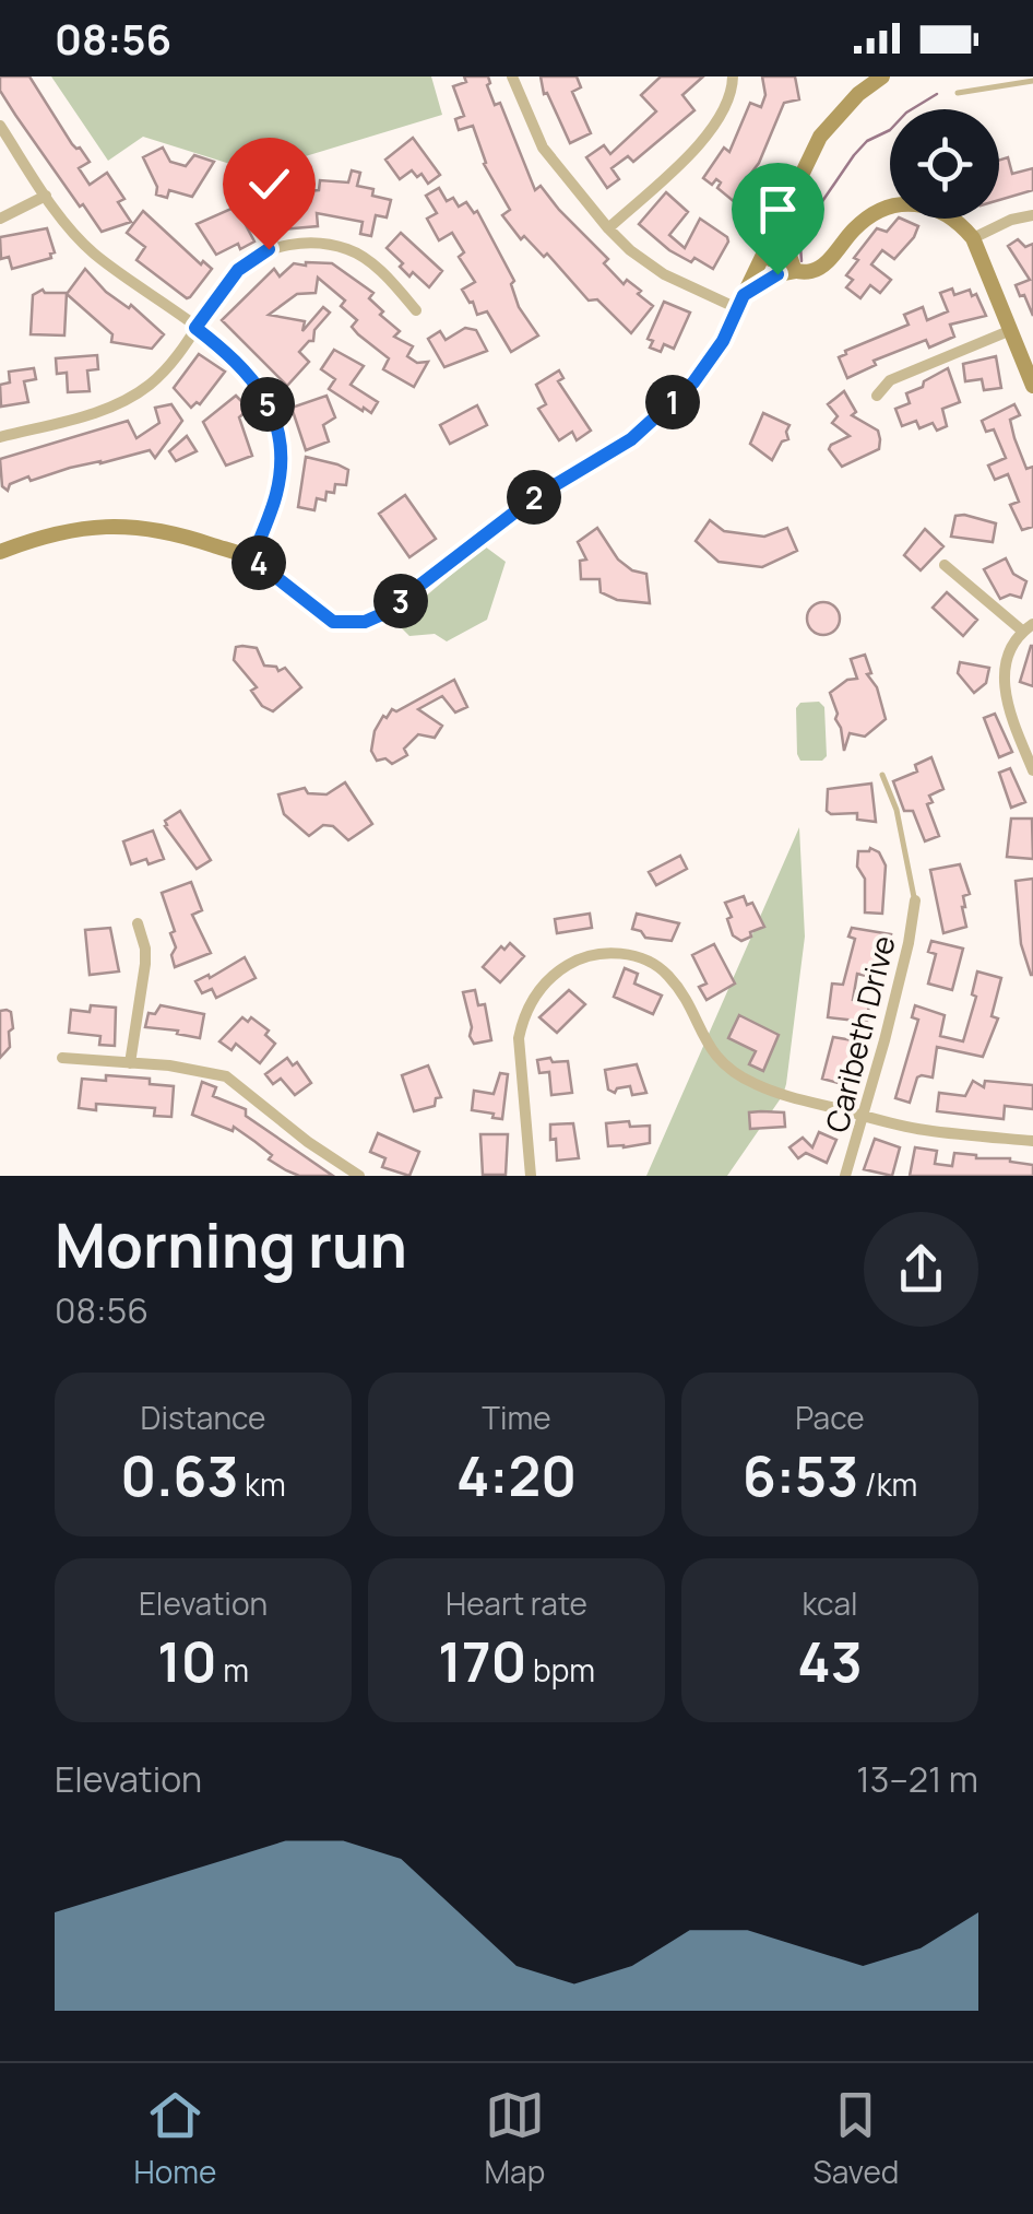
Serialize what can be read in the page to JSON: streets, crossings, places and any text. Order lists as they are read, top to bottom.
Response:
{
  "streets": {
    "street": ["Caribeth Drive"]
  },
  "page": {
    "status": "08:56",
    "pins": [
      "1",
      "5",
      "2",
      "4",
      "3"
    ],
    "heading": ["Morning run", "08:56"],
    "stats": [
      ["Distance", "0.63 km"],
      ["Time", "4:20"],
      ["Pace", "6:53 /km"],
      ["Elevation", "10 m"],
      ["Heart rate", "170 bpm"],
      ["kcal", "43"]
    ],
    "chart": ["Elevation", "13–21 m"],
    "tabs": ["Home", "Map", "Saved"]
  }
}
